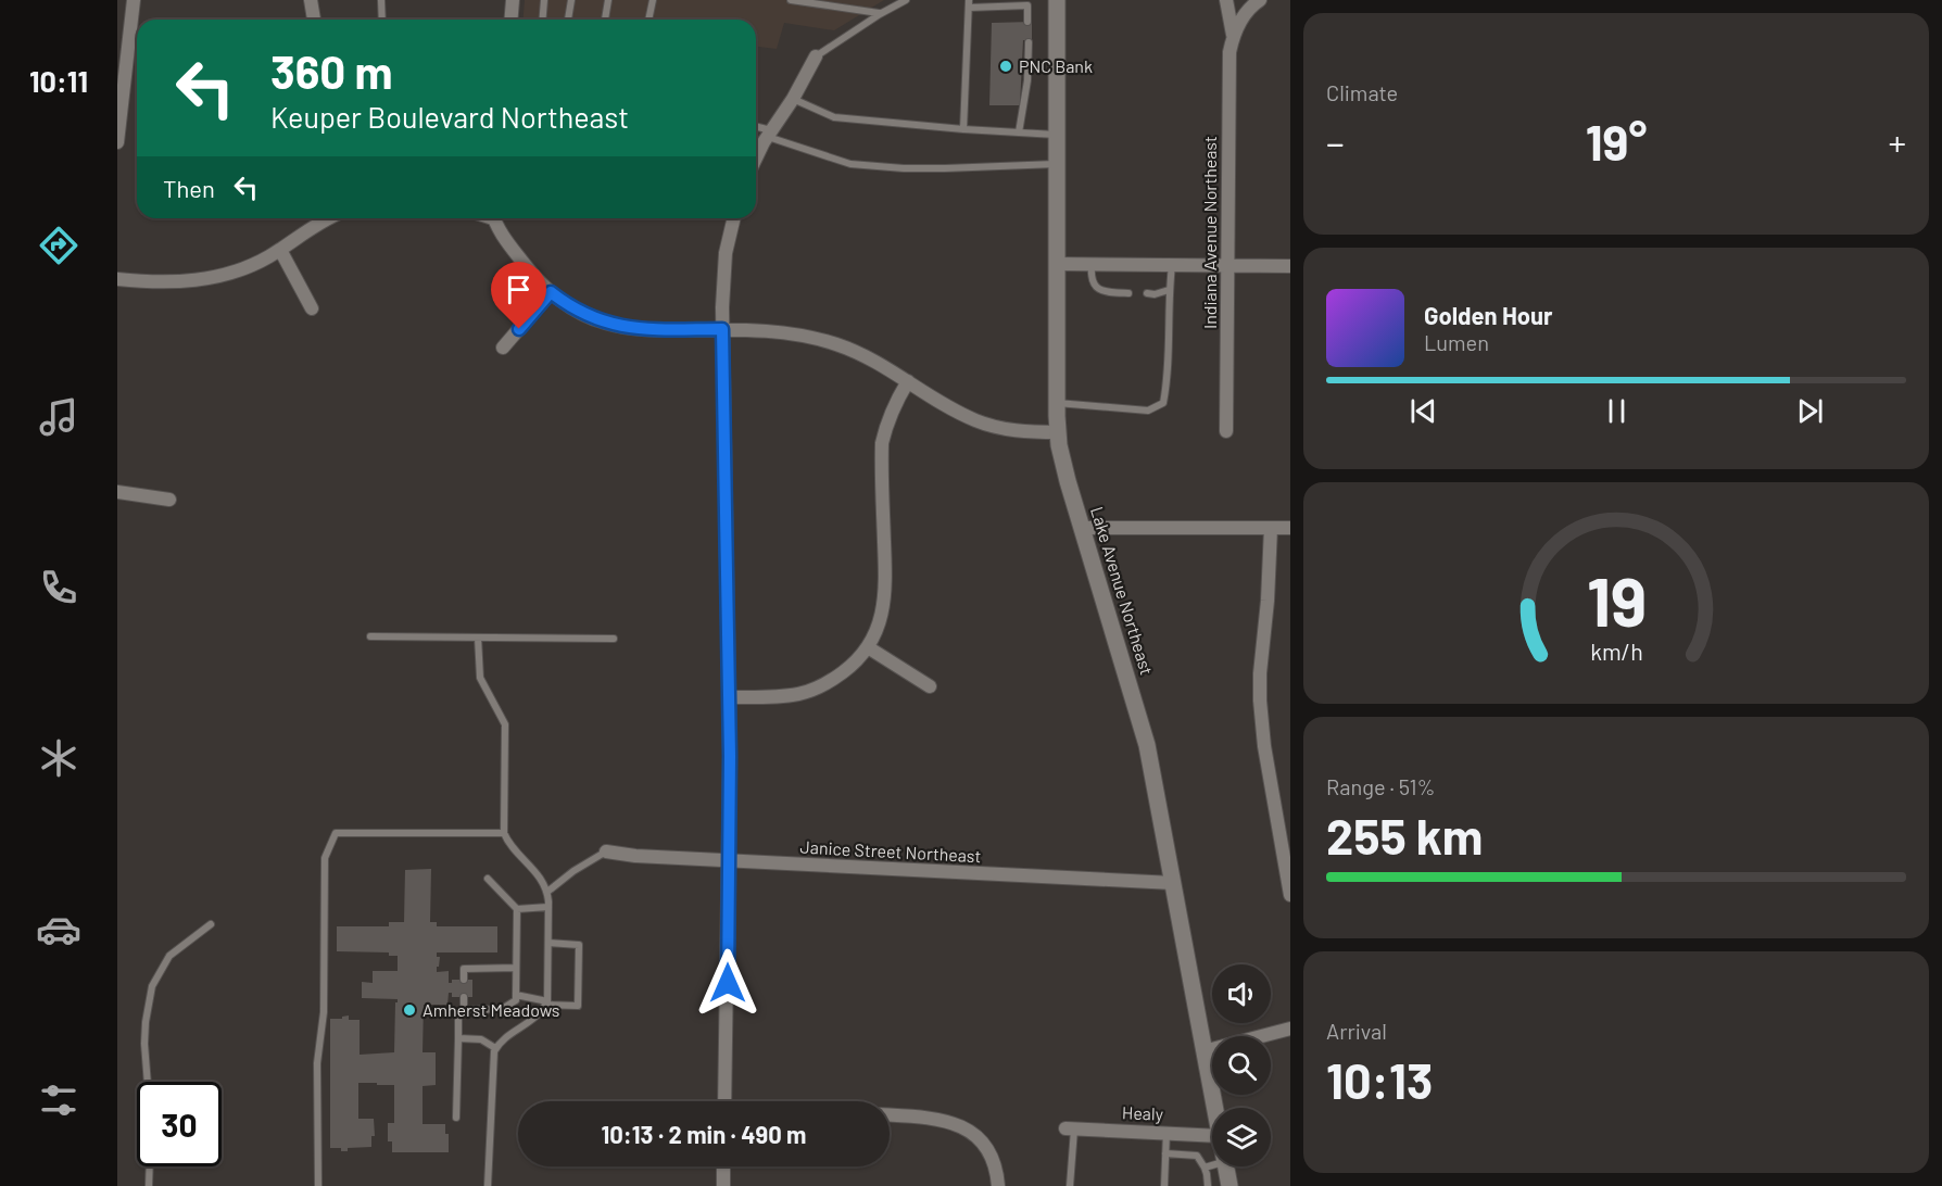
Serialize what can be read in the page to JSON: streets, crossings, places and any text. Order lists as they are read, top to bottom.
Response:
{
  "streets": {
    "street": [
      "Indiana Avenue Northeast",
      "Lake Avenue Northeast",
      "Janice Street Northeast",
      "Healy"
    ]
  },
  "crossings": [
    ["Lake Avenue Northeast", "Janice Street Northeast"]
  ],
  "places": ["PNC Bank", "Amherst Meadows"],
  "page": {
    "tabs": "10:11",
    "tile": [
      "Climate",
      ["Range · 51%", "255 km"],
      ["Arrival", "10:13"]
    ],
    "turn": ["360 m", "Keuper Boulevard Northeast"],
    "heat": ["−", "19°", "+"],
    "then": "Then",
    "song": ["Golden Hour", "Lumen"],
    "limit": "30",
    "trip": "10:13 · 2 min · 490 m",
    "gauge": ["19", "km/h"]
  }
}
